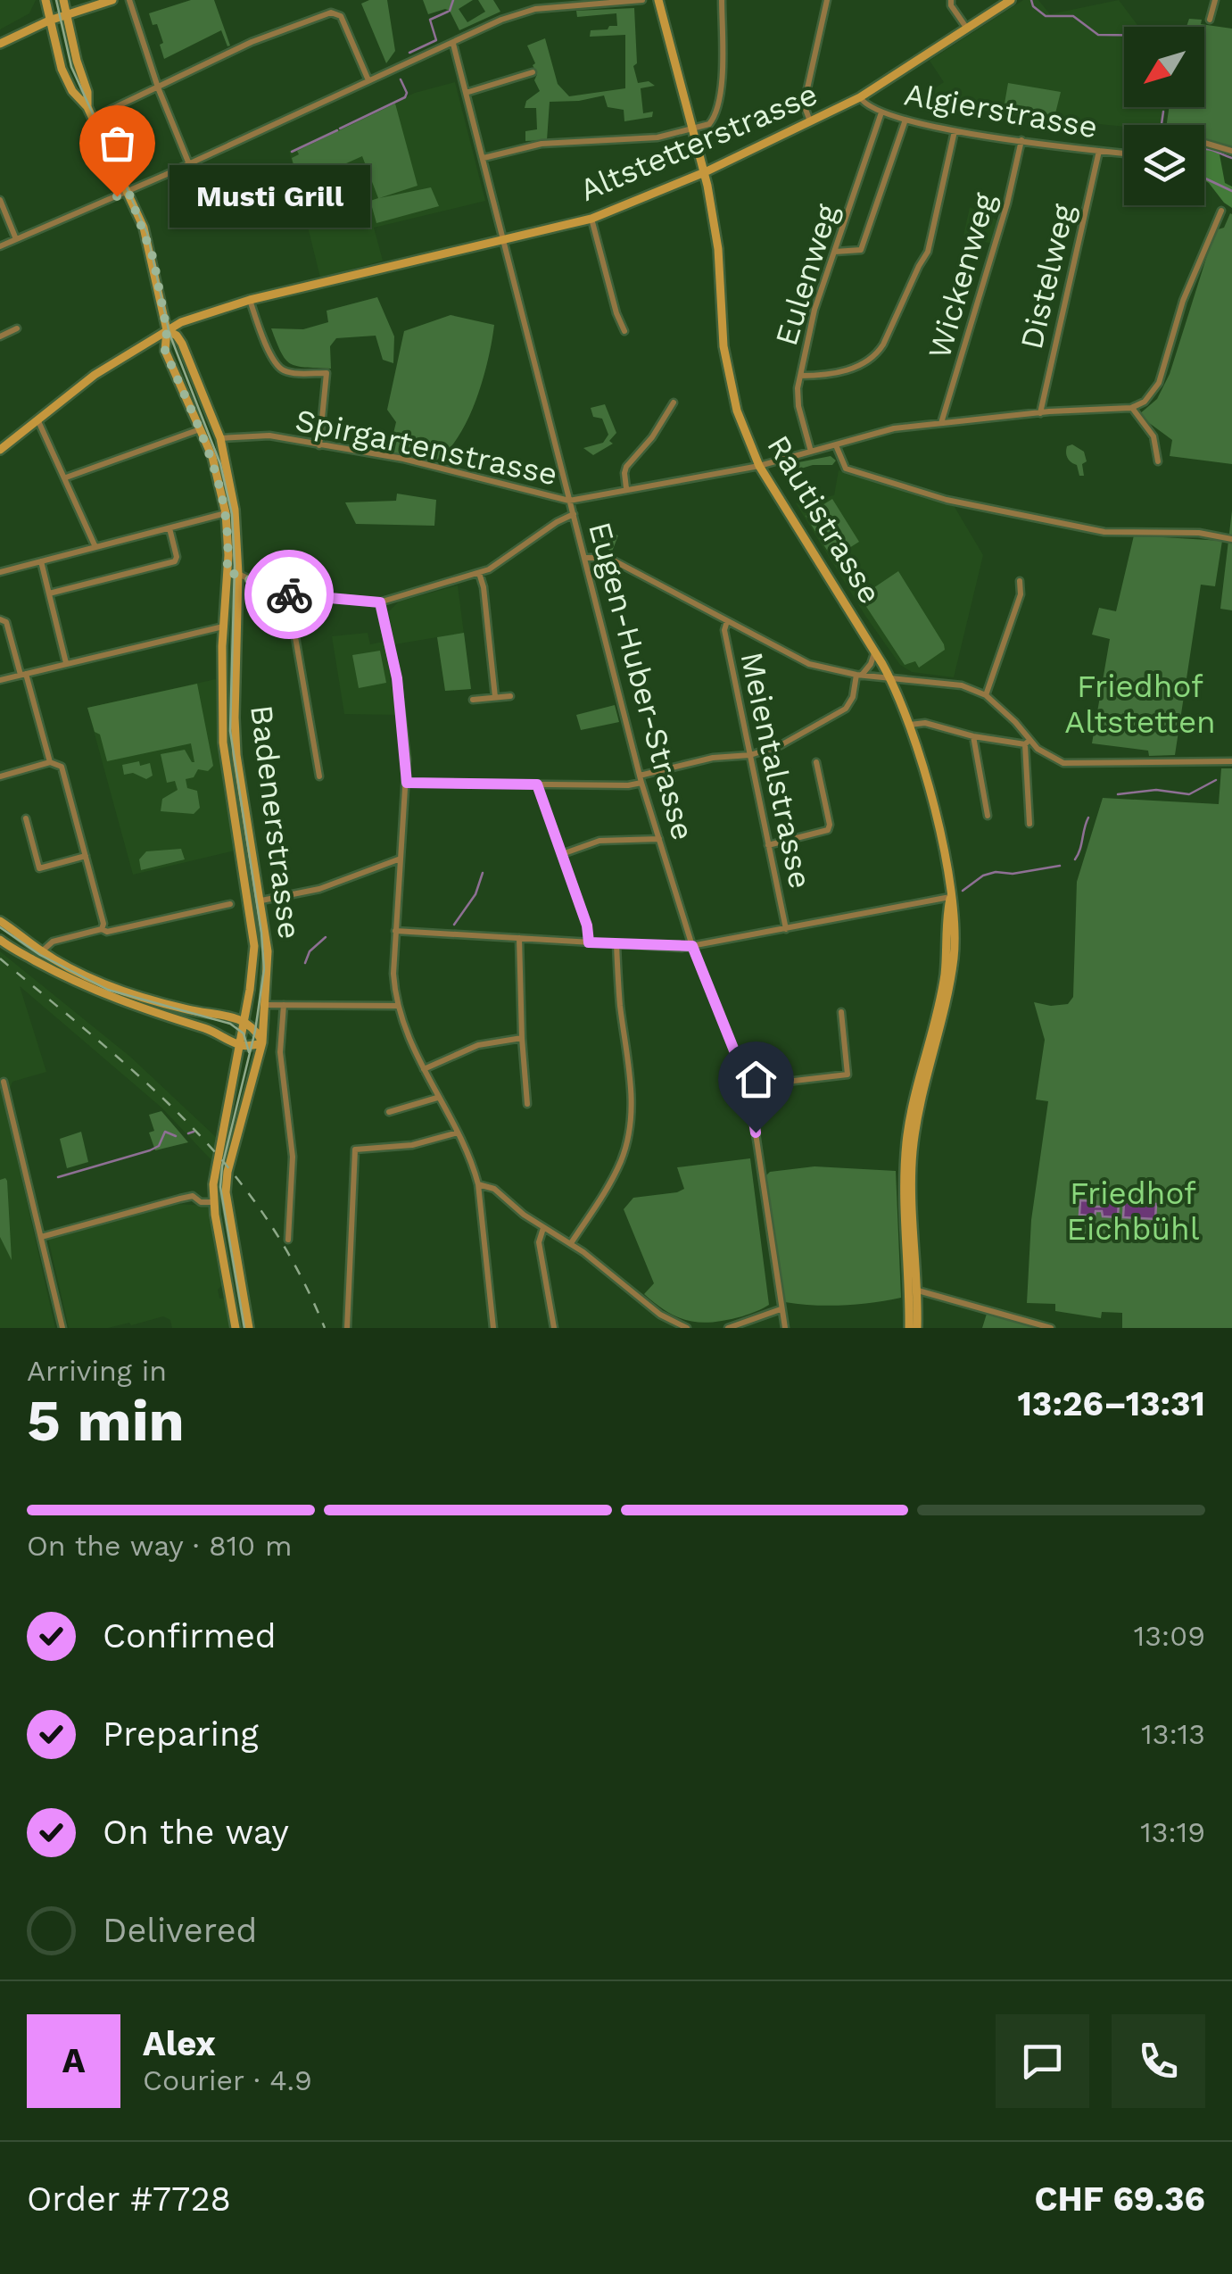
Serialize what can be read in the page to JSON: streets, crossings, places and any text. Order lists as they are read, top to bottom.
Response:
{
  "streets": {
    "street": [
      "Algierstrasse",
      "Altstetterstrasse",
      "Eulenweg",
      "Wickenweg",
      "Distelweg",
      "Spirgartenstrasse",
      "Rautistrasse",
      "Eugen-Huber-Strasse",
      "Meientalstrasse",
      "Badenerstrasse"
    ]
  },
  "crossings": [
    ["Algierstrasse", "Altstetterstrasse"],
    ["Algierstrasse", "Eulenweg"],
    ["Algierstrasse", "Wickenweg"],
    ["Algierstrasse", "Distelweg"],
    ["Altstetterstrasse", "Rautistrasse"],
    ["Altstetterstrasse", "Eugen-Huber-Strasse"],
    ["Altstetterstrasse", "Badenerstrasse"],
    ["Spirgartenstrasse", "Eugen-Huber-Strasse"],
    ["Spirgartenstrasse", "Badenerstrasse"]
  ],
  "parks": ["Friedhof Altstetten", "Friedhof Eichbühl"],
  "places": ["Musti Grill"],
  "north": "bottom left",
  "page": {
    "bubble": "Musti Grill",
    "heading": ["5 min", "Arriving in", "13:26–13:31"],
    "panel": [
      "Alex",
      "Courier · 4.9",
      "Order #7728",
      "CHF 69.36"
    ],
    "bar": "On the way · 810 m",
    "list": [
      ["Confirmed", "13:09"],
      ["Preparing", "13:13"],
      ["On the way", "13:19"],
      "Delivered"
    ],
    "round": "A"
  }
}
